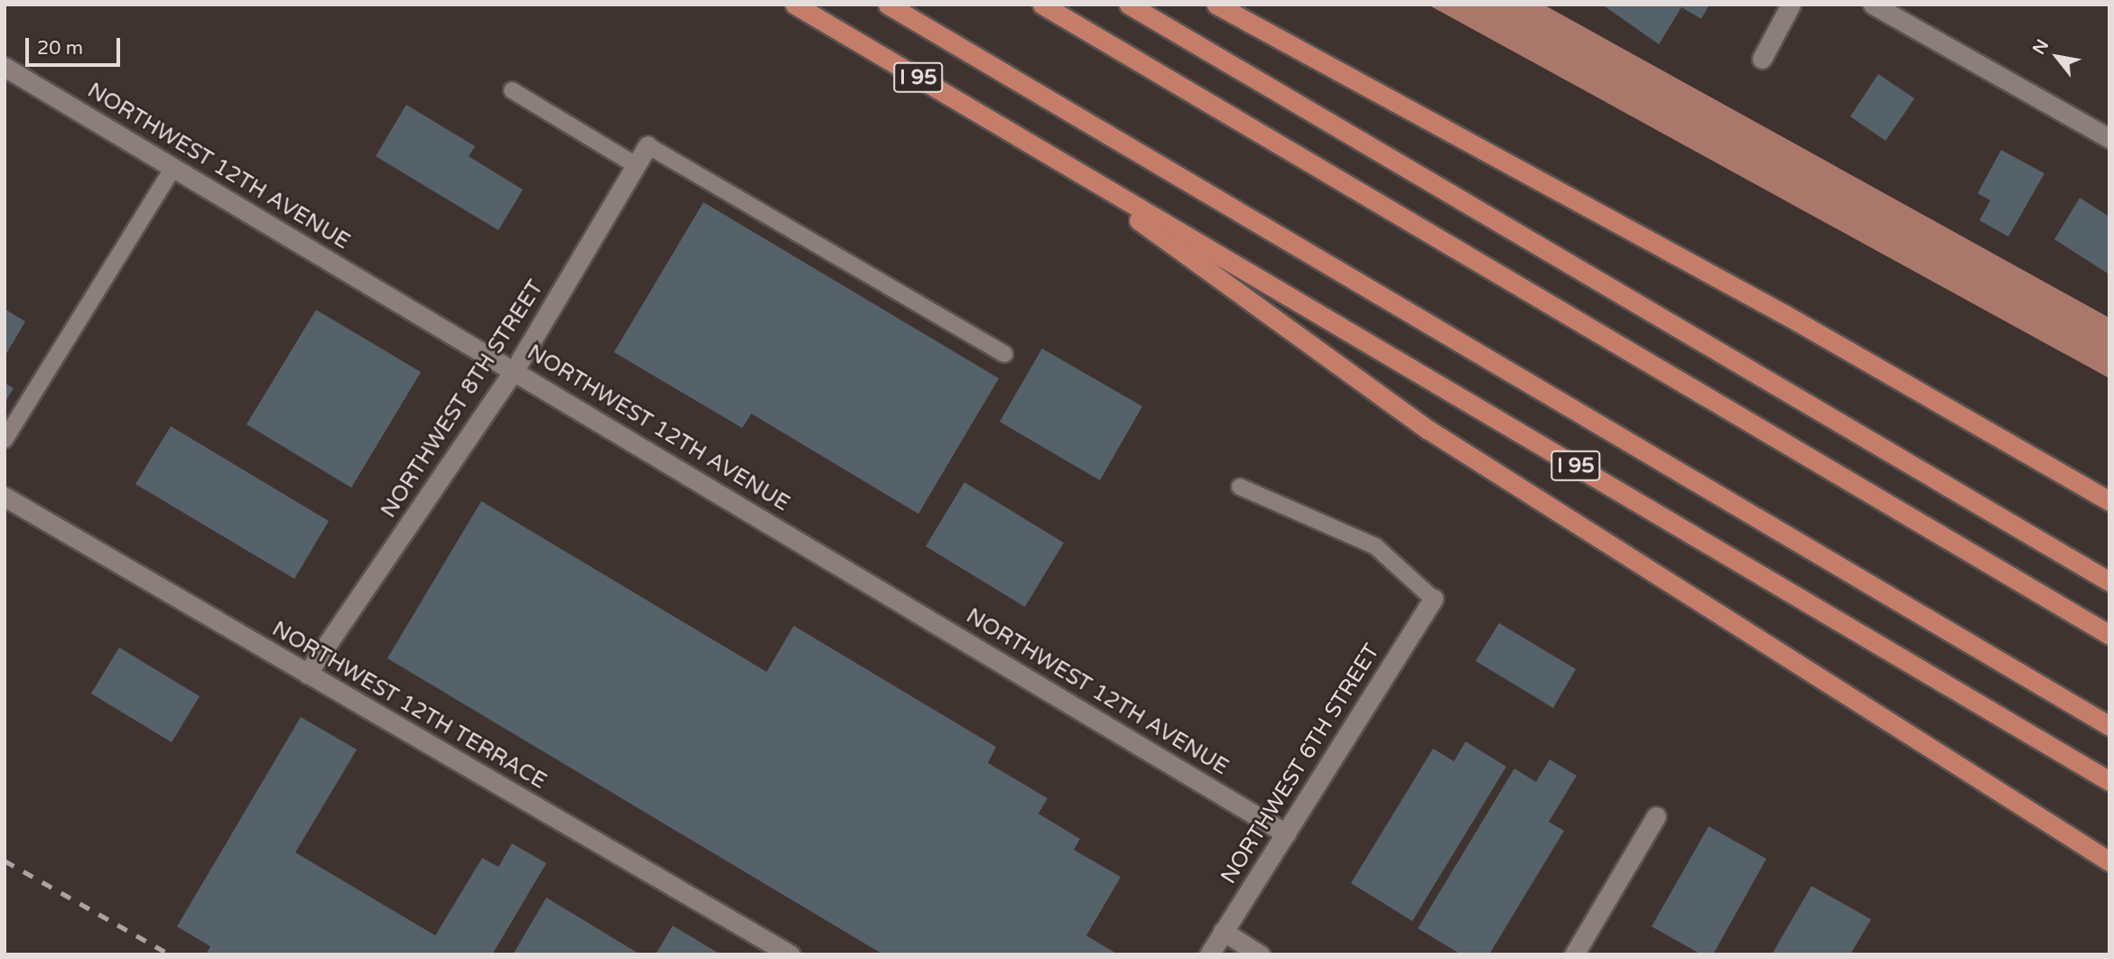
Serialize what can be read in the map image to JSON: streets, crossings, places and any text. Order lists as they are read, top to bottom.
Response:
{
  "streets": {
    "highway": ["I 95"],
    "street": [
      "NORTHWEST 12TH AVENUE",
      "NORTHWEST 8TH STREET",
      "NORTHWEST 12TH TERRACE",
      "NORTHWEST 6TH STREET"
    ]
  },
  "crossings": [
    ["NORTHWEST 12TH AVENUE", "NORTHWEST 8TH STREET"],
    ["NORTHWEST 12TH AVENUE", "NORTHWEST 6TH STREET"],
    ["NORTHWEST 8TH STREET", "NORTHWEST 12TH TERRACE"]
  ],
  "scale_bar": "20 m",
  "north": "top left"
}
